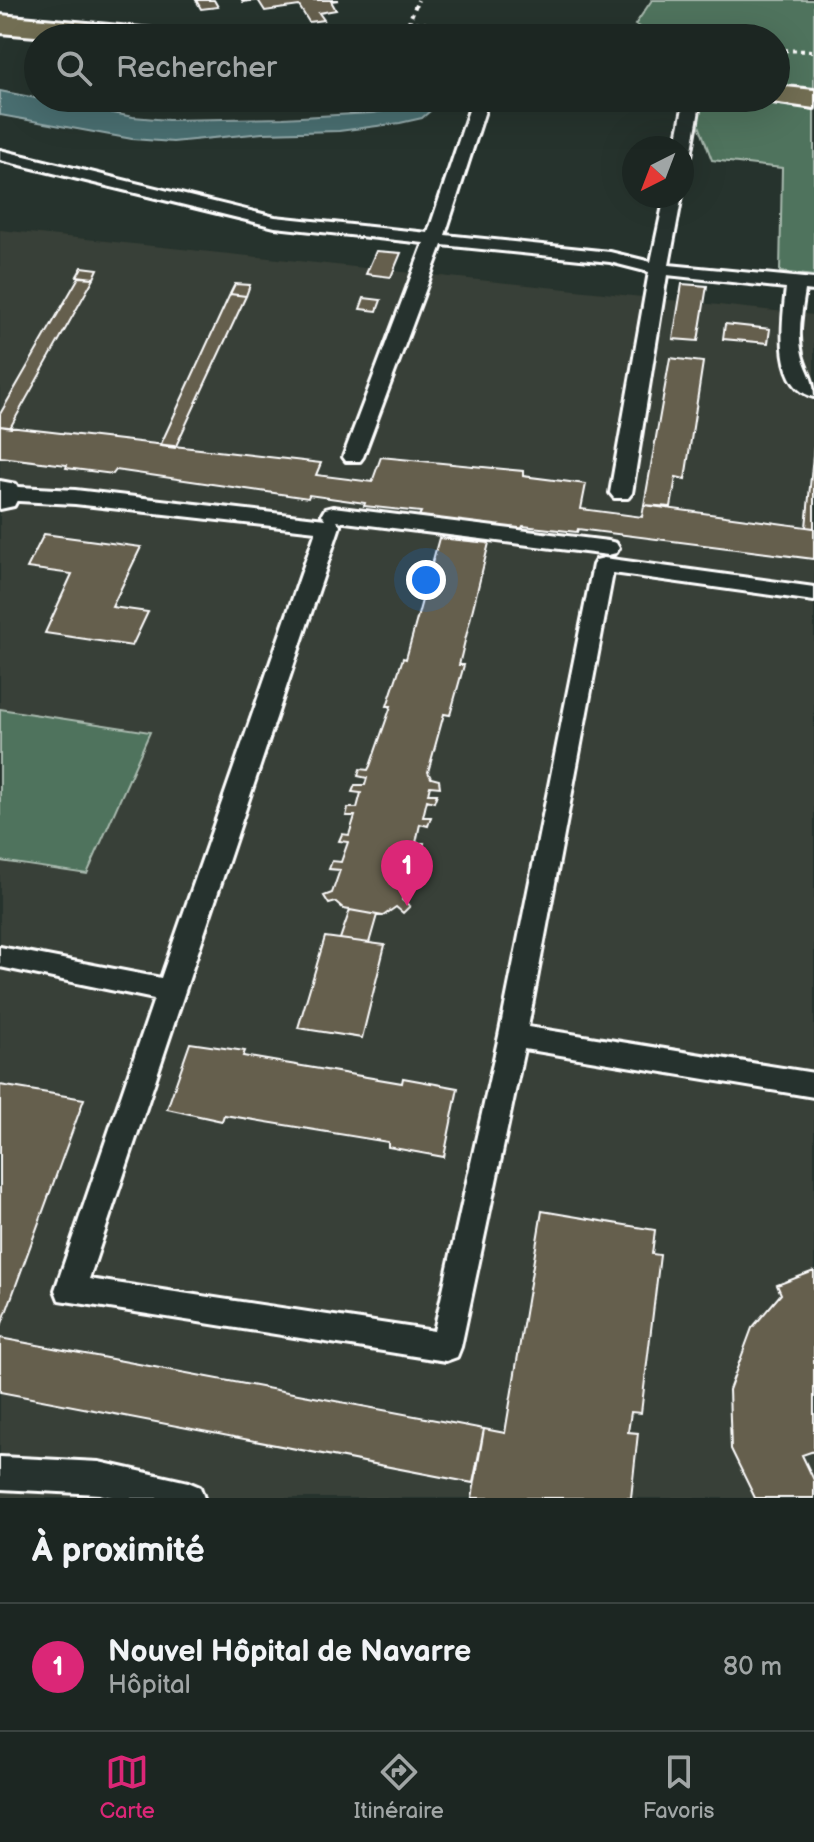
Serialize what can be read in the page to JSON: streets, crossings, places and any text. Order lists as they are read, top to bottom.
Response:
{
  "north": "bottom left",
  "page": {
    "search": "Rechercher",
    "pins": "1",
    "heading": "À proximité",
    "list": [
      {
        "mark": "1",
        "name": "Nouvel Hôpital de Navarre",
        "note": "Hôpital",
        "value": "80 m"
      }
    ],
    "nav": ["Carte", "Itinéraire", "Favoris"]
  }
}
